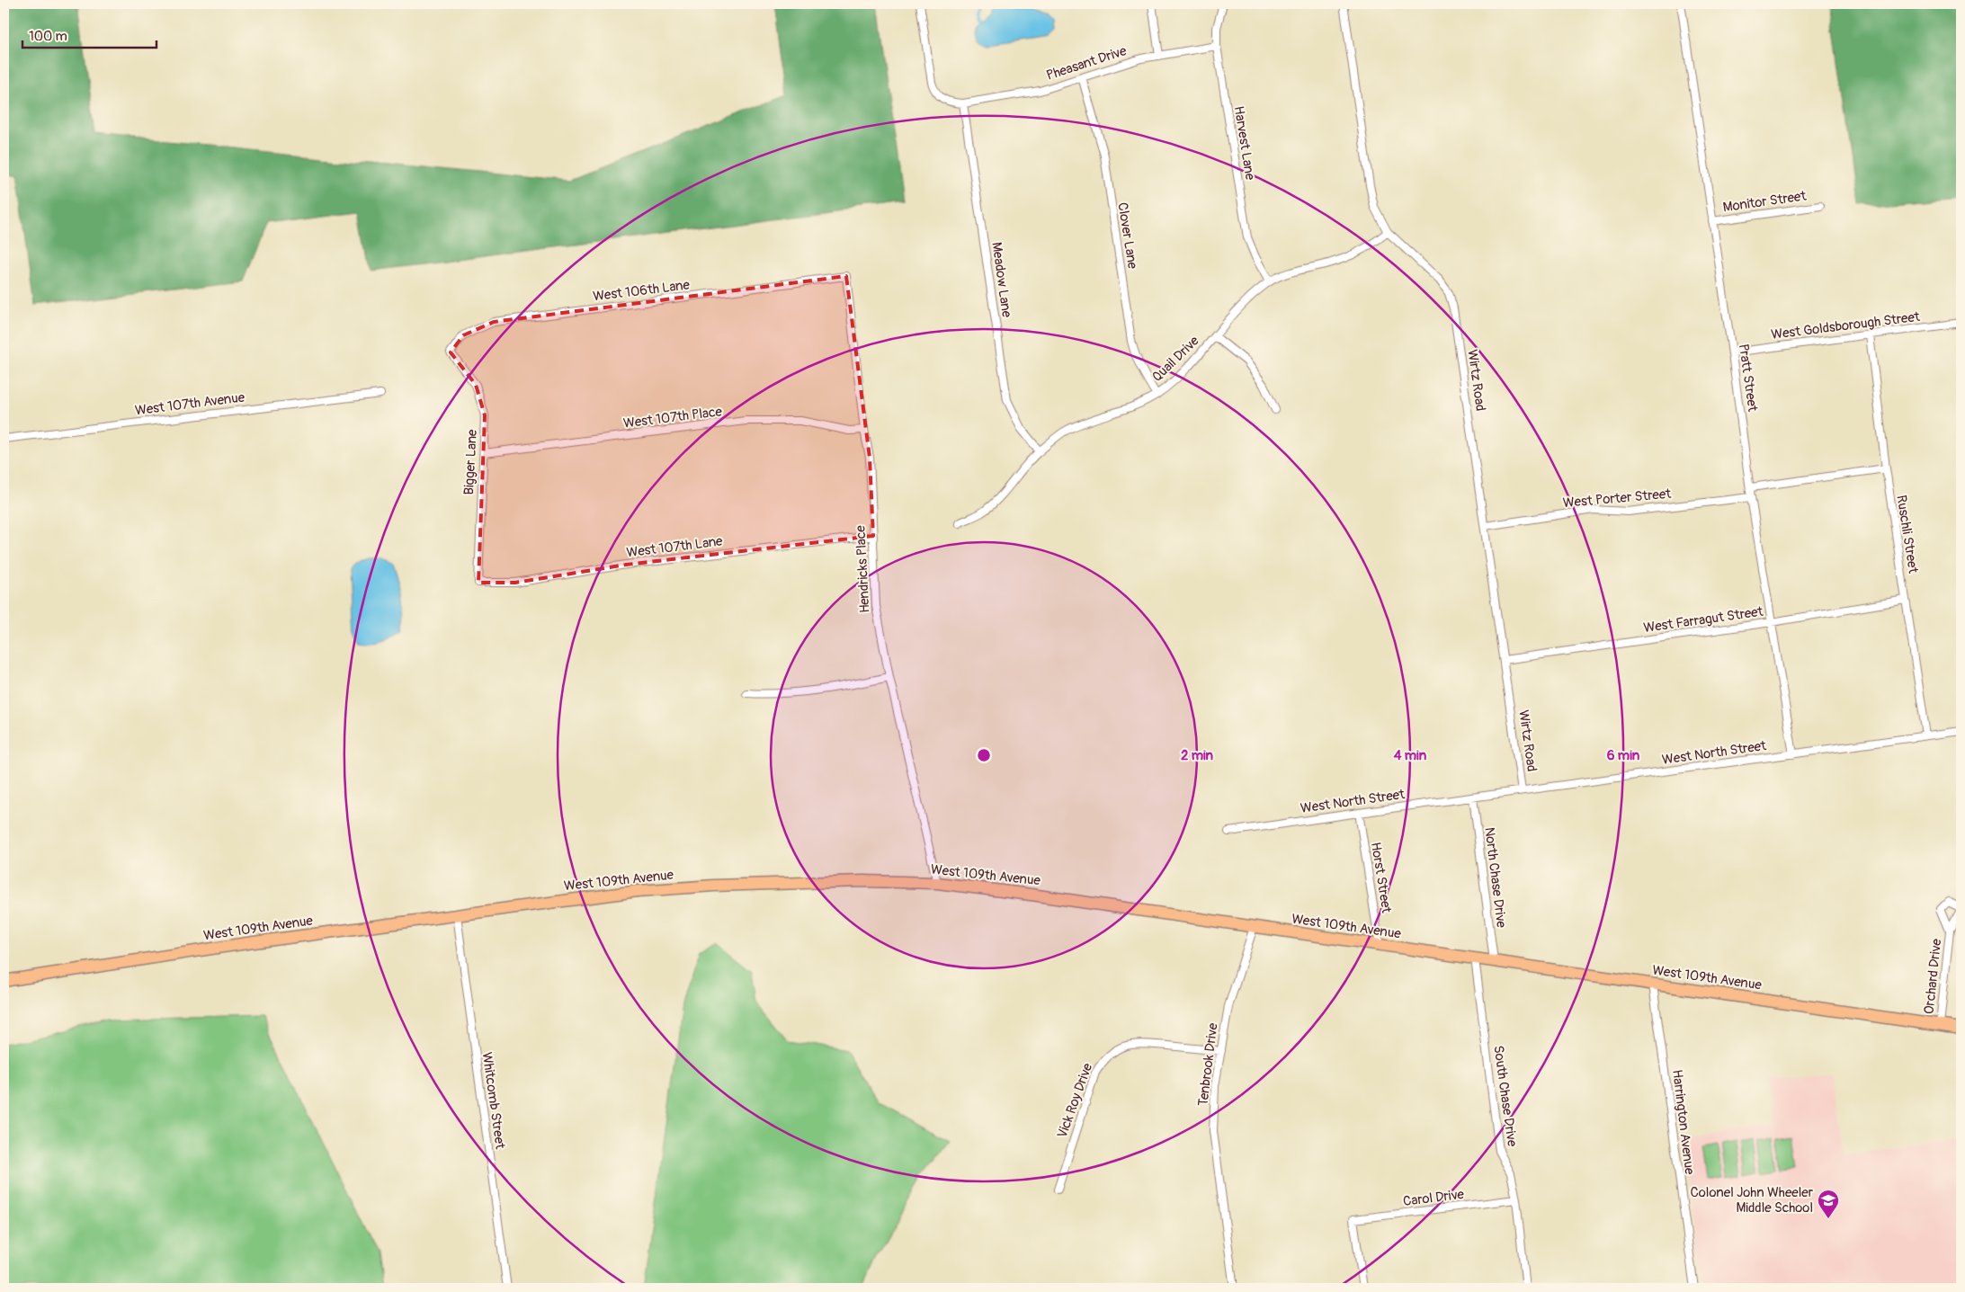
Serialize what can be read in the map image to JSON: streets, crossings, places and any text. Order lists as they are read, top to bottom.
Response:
{
  "streets": {
    "main road": ["West 109th Avenue"],
    "street": [
      "Pheasant Drive",
      "Harvest Lane",
      "Monitor Street",
      "Clover Lane",
      "Meadow Lane",
      "West 106th Lane",
      "West Goldsborough Street",
      "Quail Drive",
      "Pratt Street",
      "Wirtz Road",
      "West 107th Avenue",
      "West 107th Place",
      "Bigger Lane",
      "West Porter Street",
      "Ruschli Street",
      "West 107th Lane",
      "Hendricks Place",
      "West Farragut Street",
      "West North Street",
      "Horst Street",
      "North Chase Drive",
      "Orchard Drive",
      "Tenbrook Drive",
      "South Chase Drive",
      "Whitcomb Street",
      "Vick Roy Drive",
      "Harrington Avenue",
      "Carol Drive"
    ]
  },
  "crossings": [
    ["Pheasant Drive", "Harvest Lane"],
    ["Pheasant Drive", "Clover Lane"],
    ["Pheasant Drive", "Meadow Lane"],
    ["Harvest Lane", "Quail Drive"],
    ["Monitor Street", "Pratt Street"],
    ["Clover Lane", "Quail Drive"],
    ["Meadow Lane", "Quail Drive"],
    ["West 106th Lane", "Bigger Lane"],
    ["West 106th Lane", "Hendricks Place"],
    ["West Goldsborough Street", "Pratt Street"],
    ["West Goldsborough Street", "Ruschli Street"],
    ["Quail Drive", "Wirtz Road"],
    ["Pratt Street", "West Porter Street"],
    ["Pratt Street", "West Farragut Street"],
    ["Pratt Street", "West North Street"],
    ["Wirtz Road", "West Porter Street"],
    ["Wirtz Road", "West Farragut Street"],
    ["Wirtz Road", "West North Street"],
    ["West 107th Place", "Bigger Lane"],
    ["West 107th Place", "Hendricks Place"],
    ["Bigger Lane", "West 107th Lane"],
    ["Ruschli Street", "West Farragut Street"],
    ["Ruschli Street", "West North Street"],
    ["West 107th Lane", "Hendricks Place"],
    ["Hendricks Place", "West 109th Avenue"],
    ["West North Street", "Horst Street"],
    ["West North Street", "North Chase Drive"],
    ["West 109th Avenue", "Horst Street"],
    ["West 109th Avenue", "North Chase Drive"],
    ["West 109th Avenue", "Orchard Drive"],
    ["West 109th Avenue", "Tenbrook Drive"],
    ["West 109th Avenue", "South Chase Drive"],
    ["West 109th Avenue", "Whitcomb Street"],
    ["West 109th Avenue", "Harrington Avenue"],
    ["Tenbrook Drive", "Vick Roy Drive"],
    ["South Chase Drive", "Carol Drive"]
  ],
  "places": {
    "school or university": ["Colonel John Wheeler Middle School"]
  },
  "scale_bar": "100 m",
  "rings": ["2 min", "4 min", "6 min"]
}
